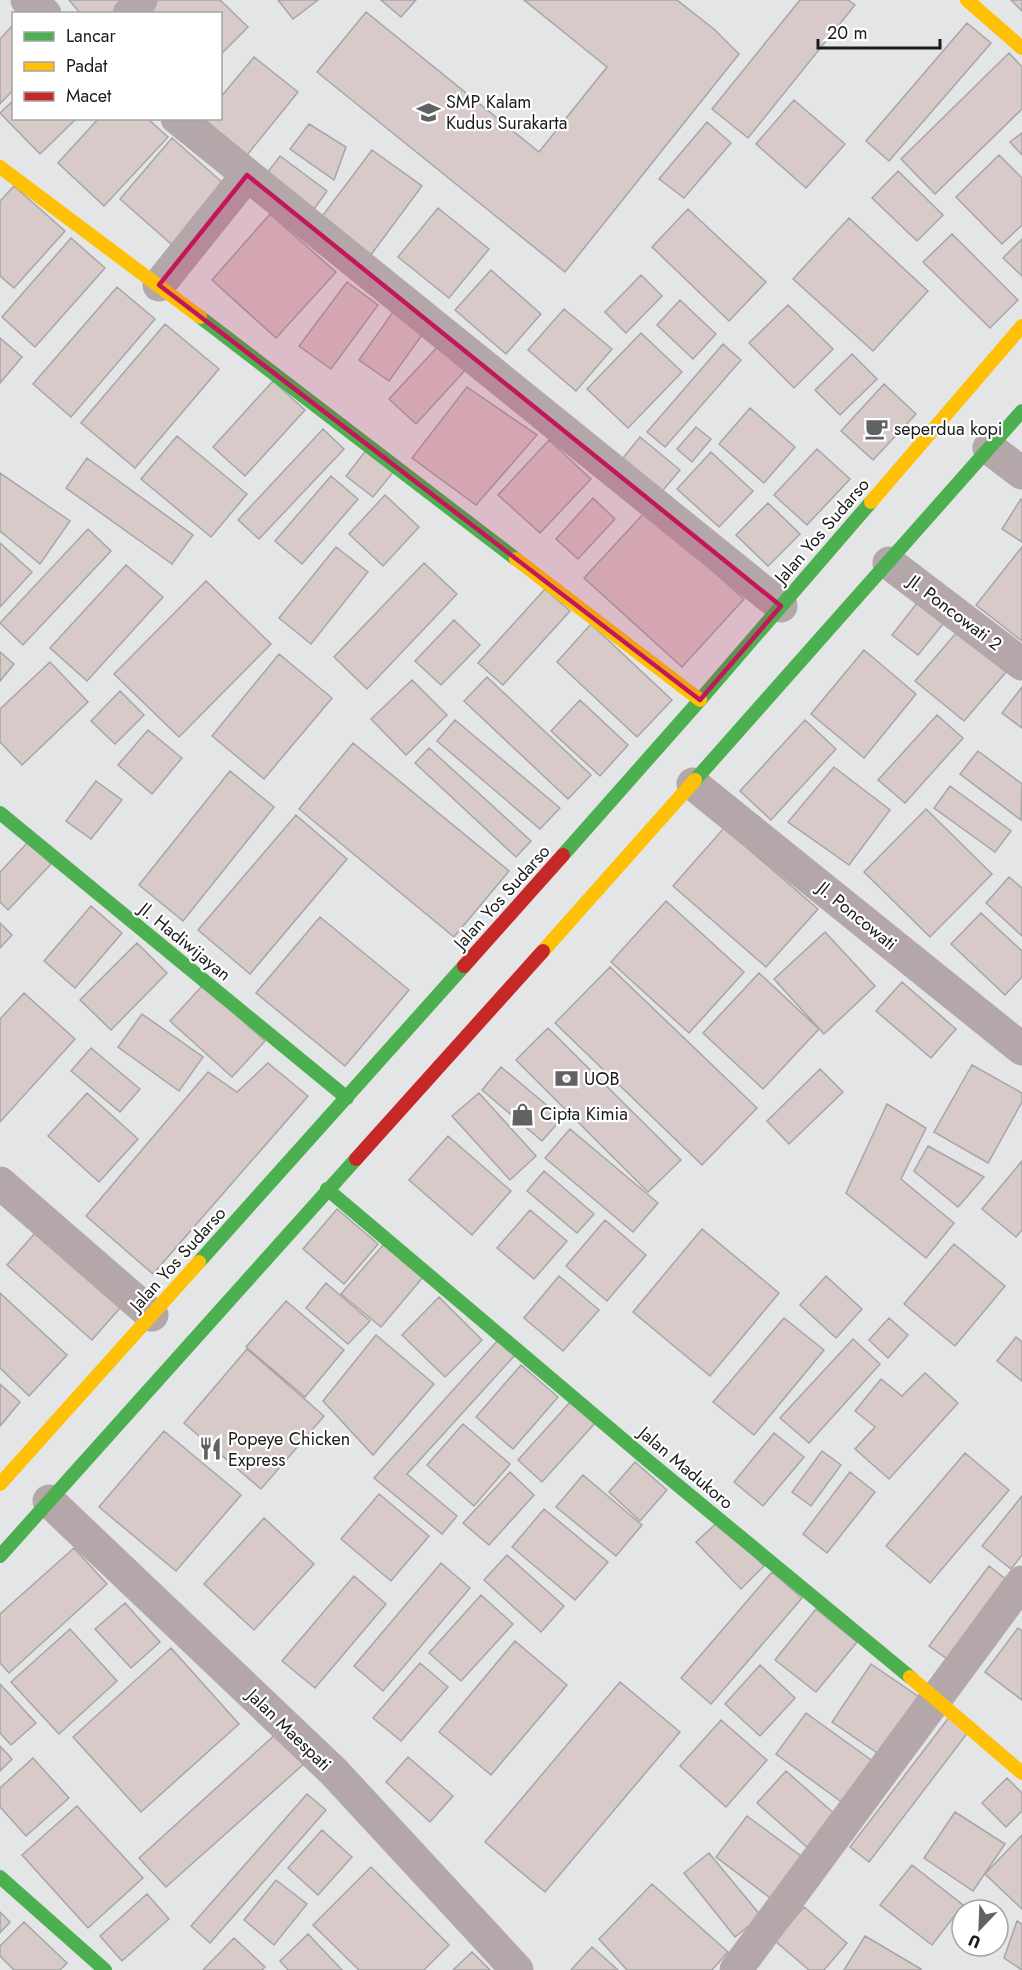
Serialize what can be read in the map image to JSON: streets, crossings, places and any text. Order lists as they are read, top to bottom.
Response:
{
  "streets": {
    "main road": ["Jalan Yos Sudarso", "Jl. Hadiwijayan", "Jalan Madukoro"],
    "street": ["Jl. Poncowati 2", "Jl. Poncowati", "Jalan Maespati"]
  },
  "crossings": [
    ["Jalan Yos Sudarso", "Jl. Hadiwijayan"]
  ],
  "places": {
    "school or university": ["SMP Kalam Kudus Surakarta"],
    "cafe": ["seperdua kopi"],
    "bank": ["UOB"],
    "shop": ["Cipta Kimia"],
    "restaurant": ["Popeye Chicken Express"]
  },
  "legend": ["Lancar", "Padat", "Macet"],
  "scale_bar": "20 m",
  "north": "bottom left"
}
